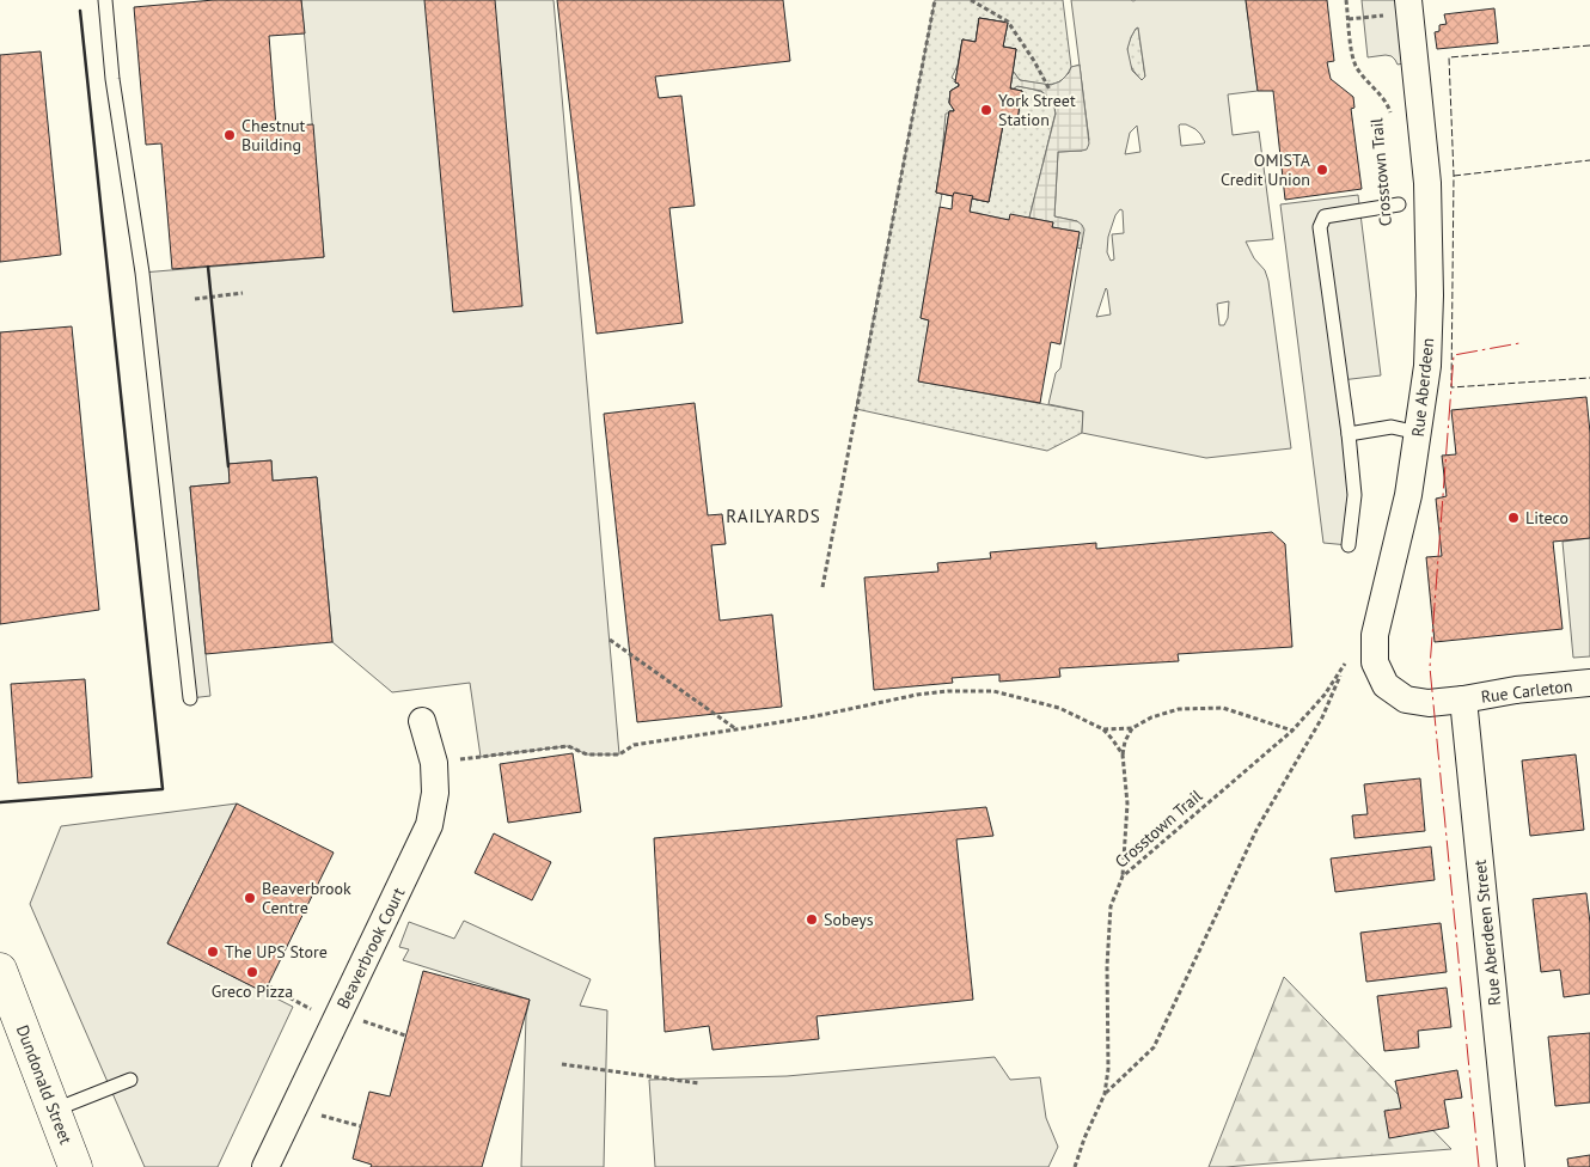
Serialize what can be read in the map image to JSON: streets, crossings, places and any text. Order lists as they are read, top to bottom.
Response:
{
  "streets": {
    "street": [
      "Rue Aberdeen",
      "Rue Carleton",
      "Rue Aberdeen Street",
      "Beaverbrook Court",
      "Dundonald Street"
    ],
    "path": ["Crosstown Trail"]
  },
  "crossings": [
    ["Rue Aberdeen", "Rue Carleton"],
    ["Rue Aberdeen", "Rue Aberdeen Street"],
    ["Rue Carleton", "Rue Aberdeen Street"]
  ],
  "districts": ["RAILYARDS"],
  "places": [
    "York Street Station",
    "Chestnut Building",
    "OMISTA Credit Union",
    "Liteco",
    "Beaverbrook Centre",
    "Sobeys",
    "The UPS Store",
    "Greco Pizza"
  ]
}
